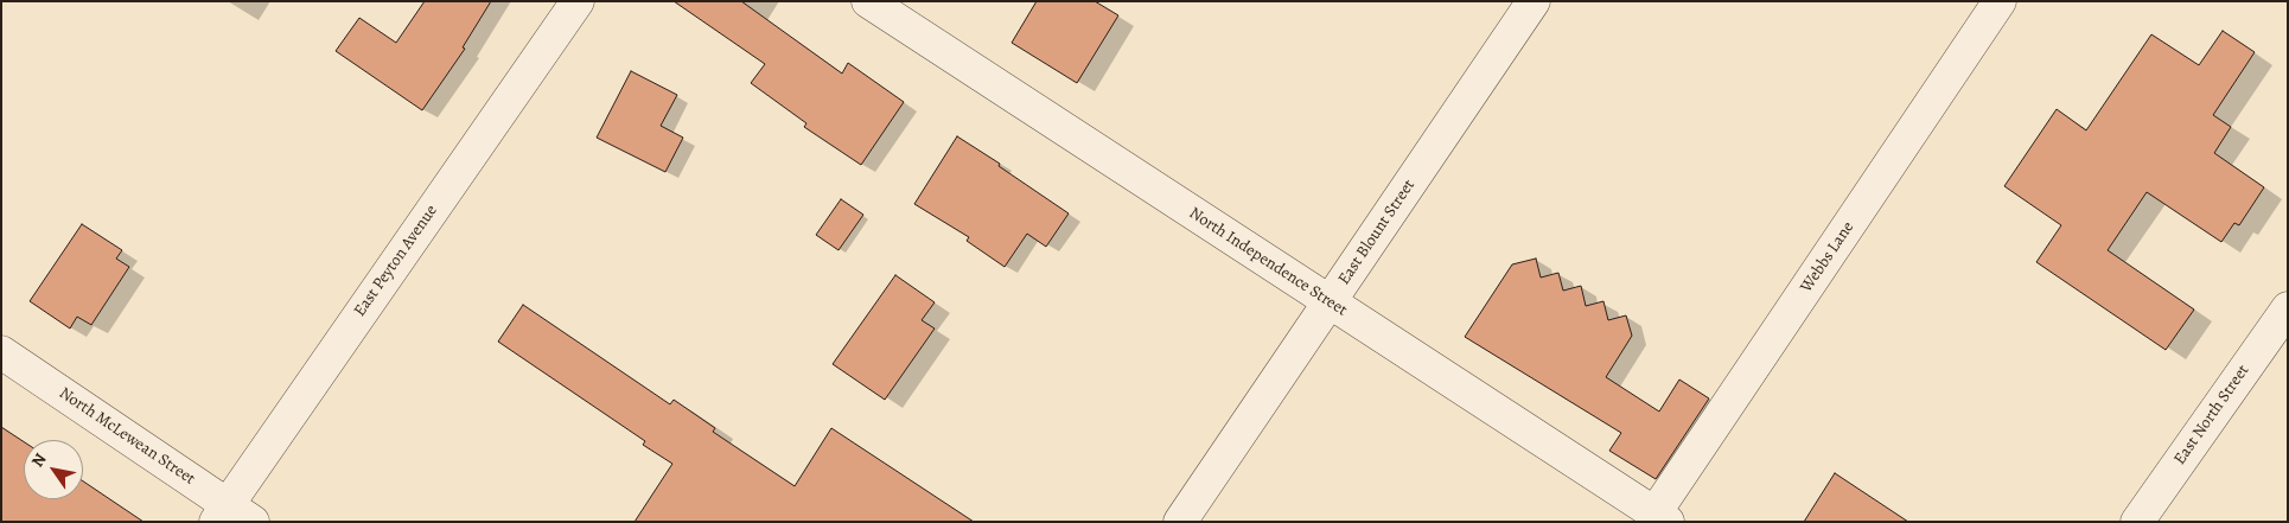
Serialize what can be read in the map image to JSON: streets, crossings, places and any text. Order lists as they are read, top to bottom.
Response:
{
  "streets": {
    "street": [
      "East Blount Street",
      "Webbs Lane",
      "East Peyton Avenue",
      "North Independence Street",
      "East North Street",
      "North McLewean Street"
    ]
  },
  "crossings": [
    ["East Blount Street", "North Independence Street"],
    ["Webbs Lane", "North Independence Street"],
    ["East Peyton Avenue", "North McLewean Street"]
  ],
  "north": "top left"
}
